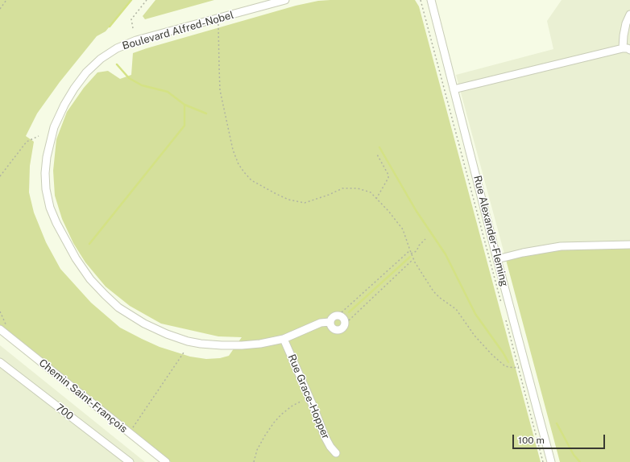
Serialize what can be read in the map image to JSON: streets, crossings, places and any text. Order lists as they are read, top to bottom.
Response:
{
  "streets": {
    "street": [
      "Boulevard Alfred-Nobel",
      "Rue Alexander-Fleming",
      "Chemin Saint-François",
      "Rue Grace-Hopper",
      "700"
    ]
  },
  "crossings": [
    ["Boulevard Alfred-Nobel", "Rue Grace-Hopper"]
  ],
  "scale_bar": "100 m"
}
